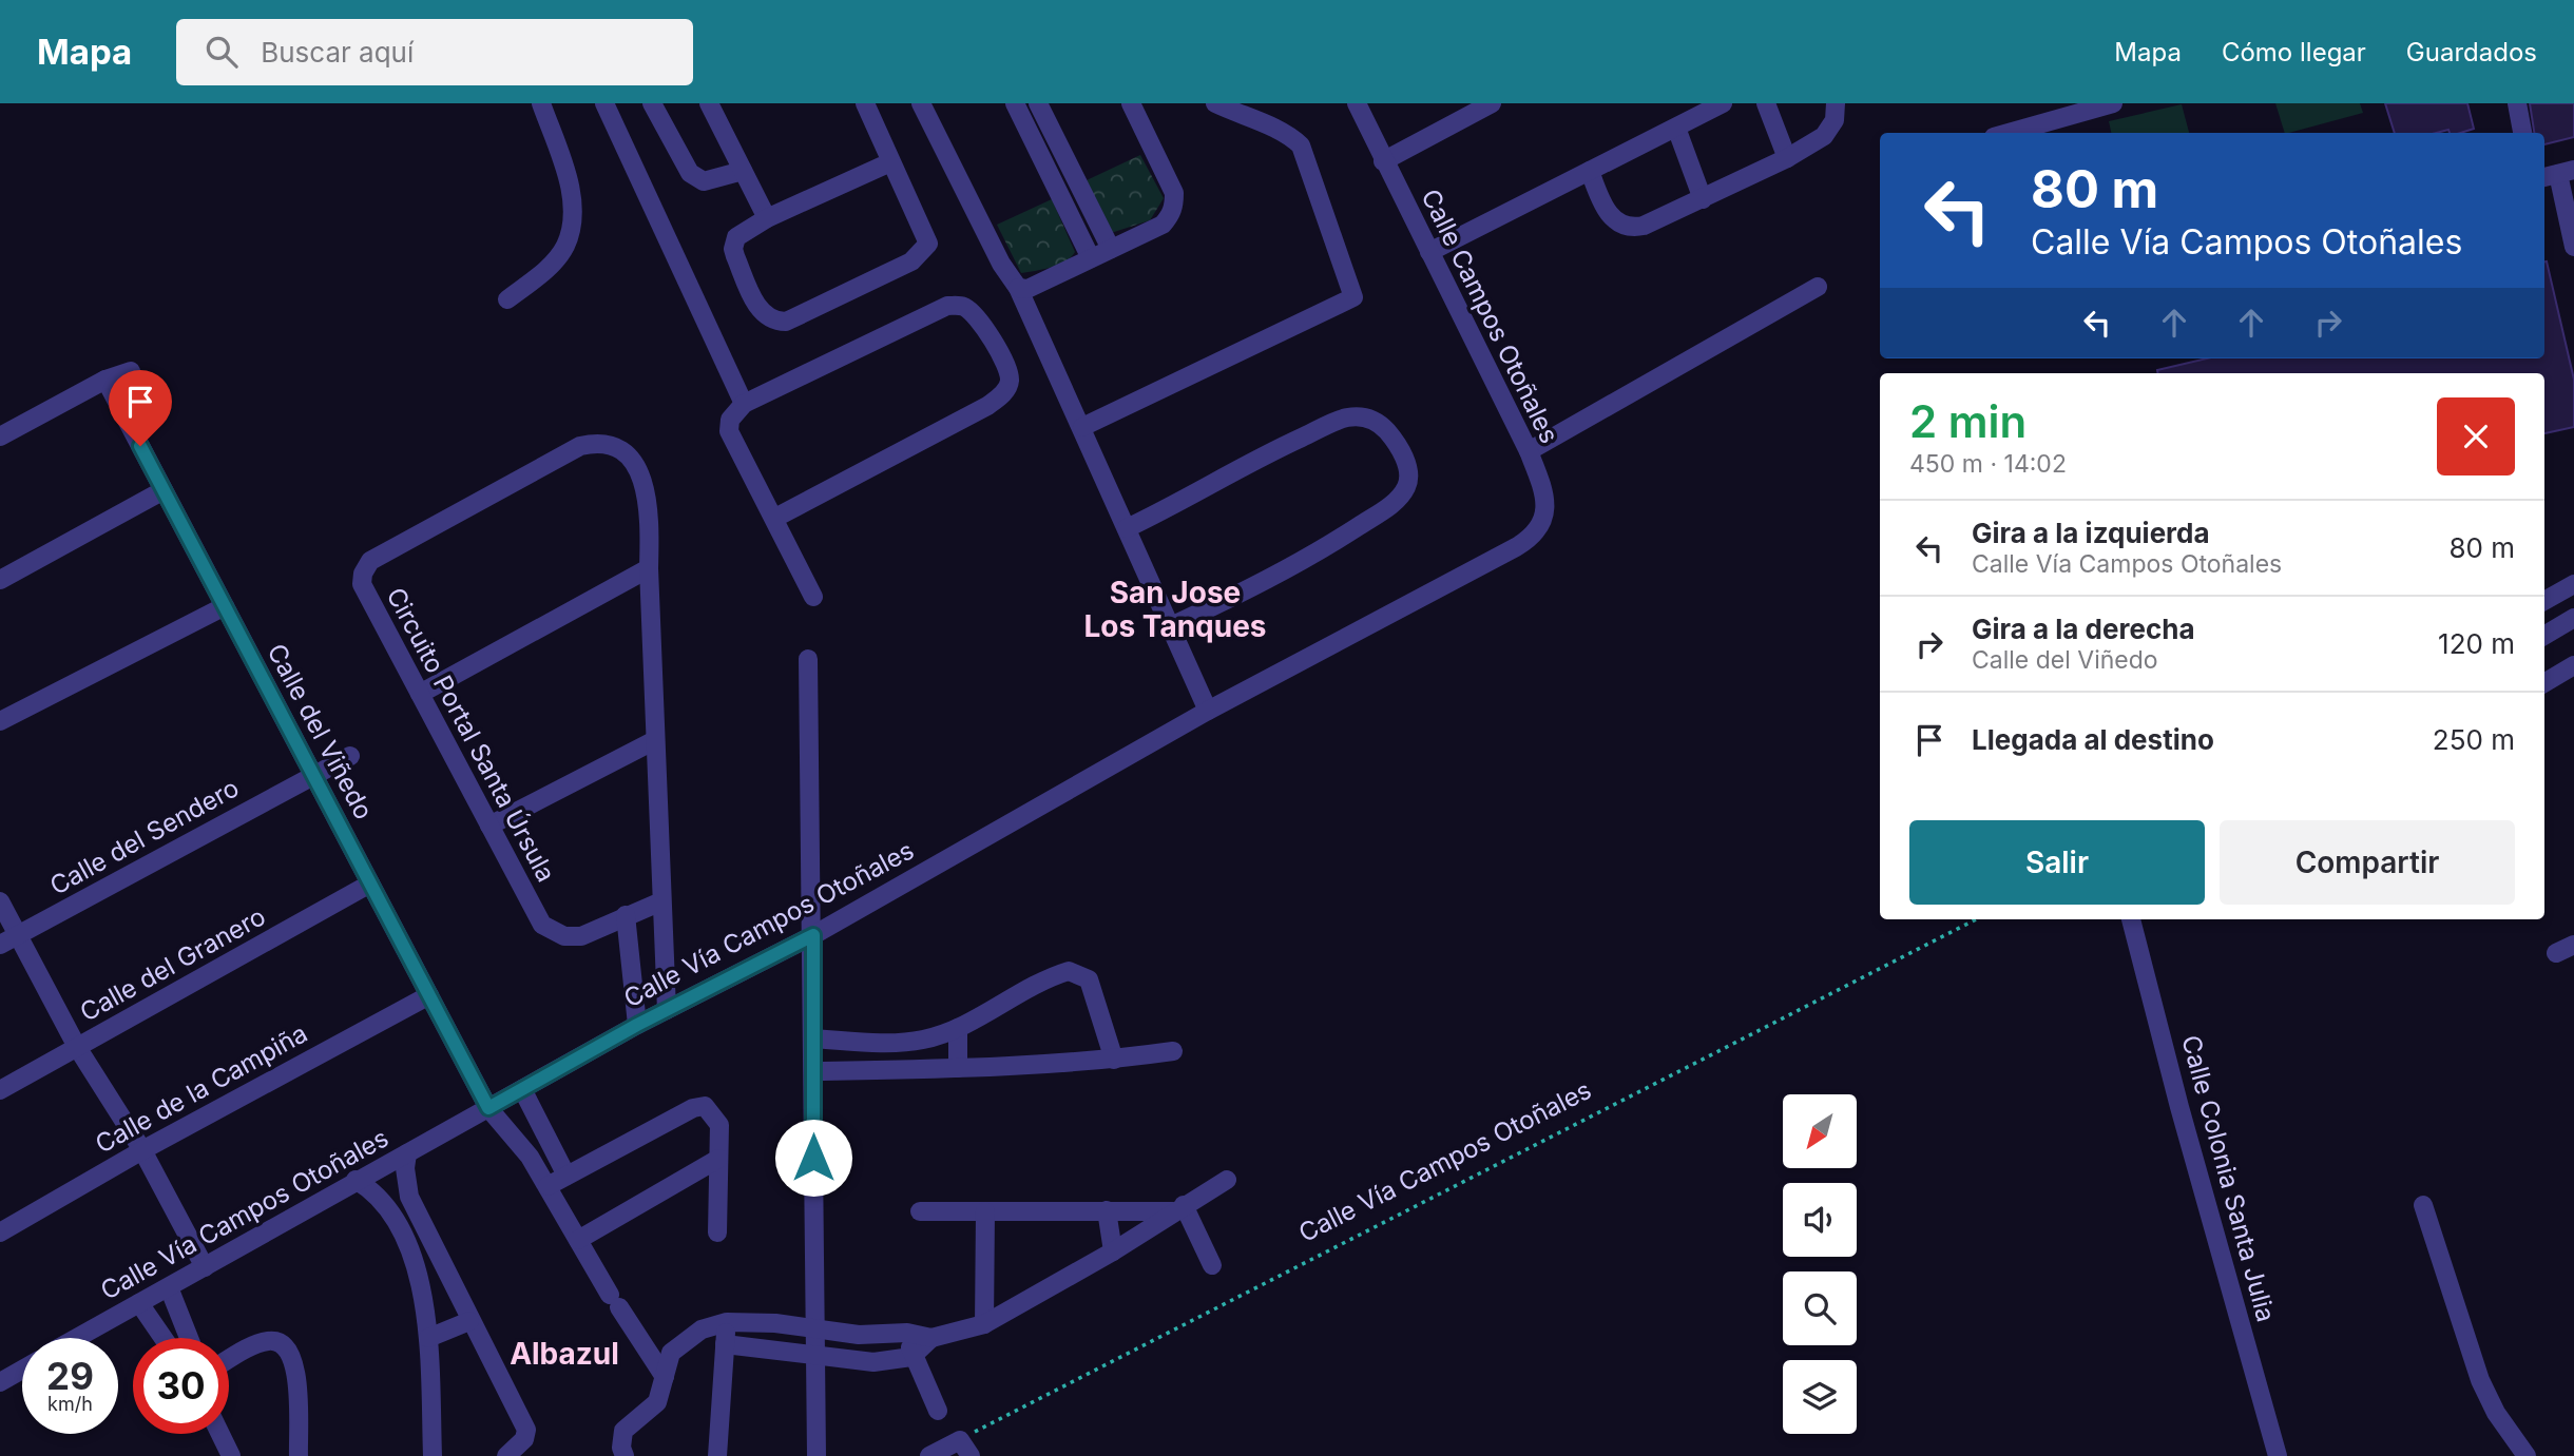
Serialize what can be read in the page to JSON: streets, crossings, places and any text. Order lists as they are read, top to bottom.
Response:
{
  "streets": {
    "street": [
      "Calle Campos Otoñales",
      "Calle del Viñedo",
      "Circuito Portal Santa Úrsula",
      "Calle del Sendero",
      "Calle Vía Campos Otoñales",
      "Calle del Granero",
      "Calle de la Campiña",
      "Calle Colonia Santa Julia"
    ]
  },
  "crossings": [
    ["Calle Campos Otoñales", "Calle Vía Campos Otoñales"],
    ["Calle del Viñedo", "Calle del Sendero"],
    ["Calle del Viñedo", "Calle Vía Campos Otoñales"],
    ["Calle del Viñedo", "Calle del Granero"],
    ["Calle del Viñedo", "Calle de la Campiña"],
    ["Circuito Portal Santa Úrsula", "Calle Vía Campos Otoñales"]
  ],
  "districts": ["San Jose Los Tanques", "Albazul"],
  "north": "bottom left",
  "page": {
    "header": "Mapa",
    "search": "Buscar aquí",
    "nav": ["Mapa", "Cómo llegar", "Guardados"],
    "turn": ["80 m", "Calle Vía Campos Otoñales"],
    "heading": ["2 min", "450 m · 14:02"],
    "list": [
      {
        "name": "Gira a la izquierda",
        "note": "Calle Vía Campos Otoñales",
        "value": "80 m"
      },
      {
        "name": "Gira a la derecha",
        "note": "Calle del Viñedo",
        "value": "120 m"
      },
      {
        "name": "Llegada al destino",
        "value": "250 m"
      }
    ],
    "buttons": ["Salir", "Compartir"],
    "speed": "29 km/h",
    "limit": "30"
  }
}
